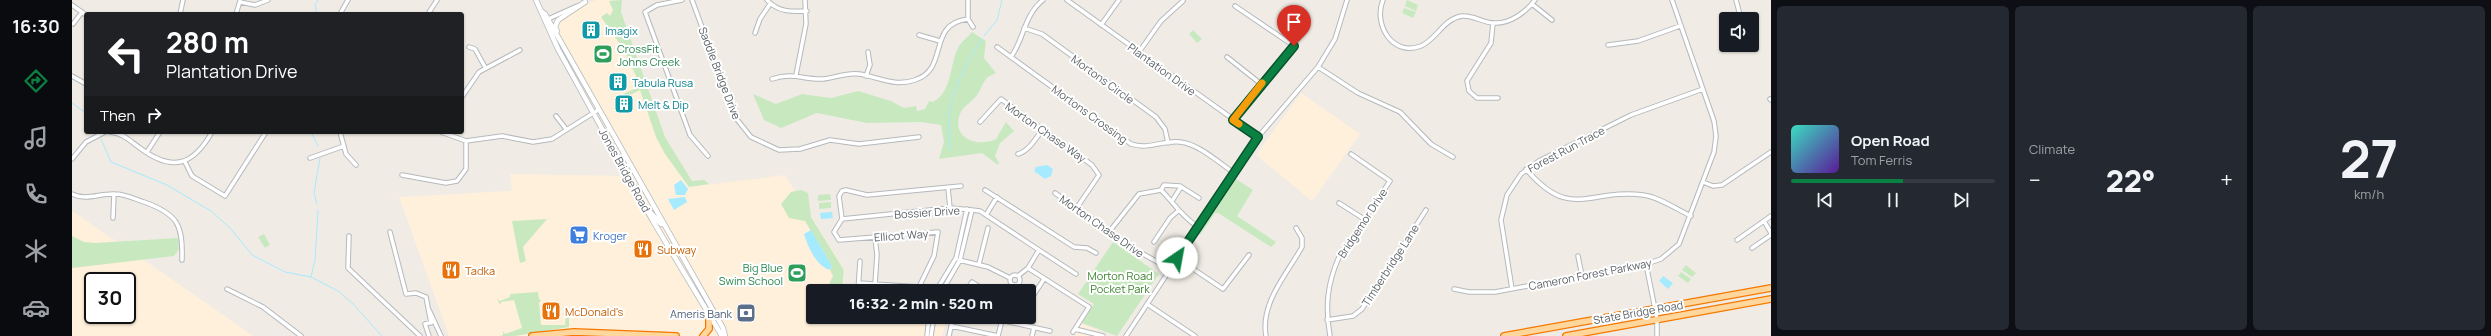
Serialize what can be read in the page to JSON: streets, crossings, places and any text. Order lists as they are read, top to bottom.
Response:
{
  "streets": {
    "highway": ["State Bridge Road"],
    "main road": ["Jones Bridge Road"],
    "street": [
      "Plantation Drive",
      "Saddle Bridge Drive",
      "Mortons Circle",
      "Mortons Crossing",
      "Morton Chase Way",
      "Forest Run Trace",
      "Bossier Drive",
      "Bridgemor Drive",
      "Morton Chase Drive",
      "Ellicot Way",
      "Timberbridge Lane",
      "Cameron Forest Parkway"
    ]
  },
  "crossings": [
    ["Mortons Circle", "Mortons Crossing"],
    ["Morton Chase Way", "Morton Chase Drive"],
    ["Forest Run Trace", "Cameron Forest Parkway"],
    ["Bossier Drive", "Ellicot Way"],
    ["Bridgemor Drive", "Timberbridge Lane"]
  ],
  "parks": ["Morton Road Pocket Park"],
  "places": {
    "building": ["Imagix", "Tabula Rusa", "Melt & Dip"],
    "sports": ["CrossFit Johns Creek", "Big Blue Swim School"],
    "supermarket": ["Kroger"],
    "restaurant": ["Subway", "Tadka", "McDonald's"],
    "bank": ["Ameris Bank"]
  },
  "page": {
    "tabs": "16:30",
    "tile": [
      "Climate",
      ["27", "km/h"]
    ],
    "turn": ["280 m", "Plantation Drive"],
    "then": "Then",
    "song": ["Open Road", "Tom Ferris"],
    "heat": ["−", "22°", "+"],
    "limit": "30",
    "trip": "16:32 · 2 min · 520 m"
  }
}
